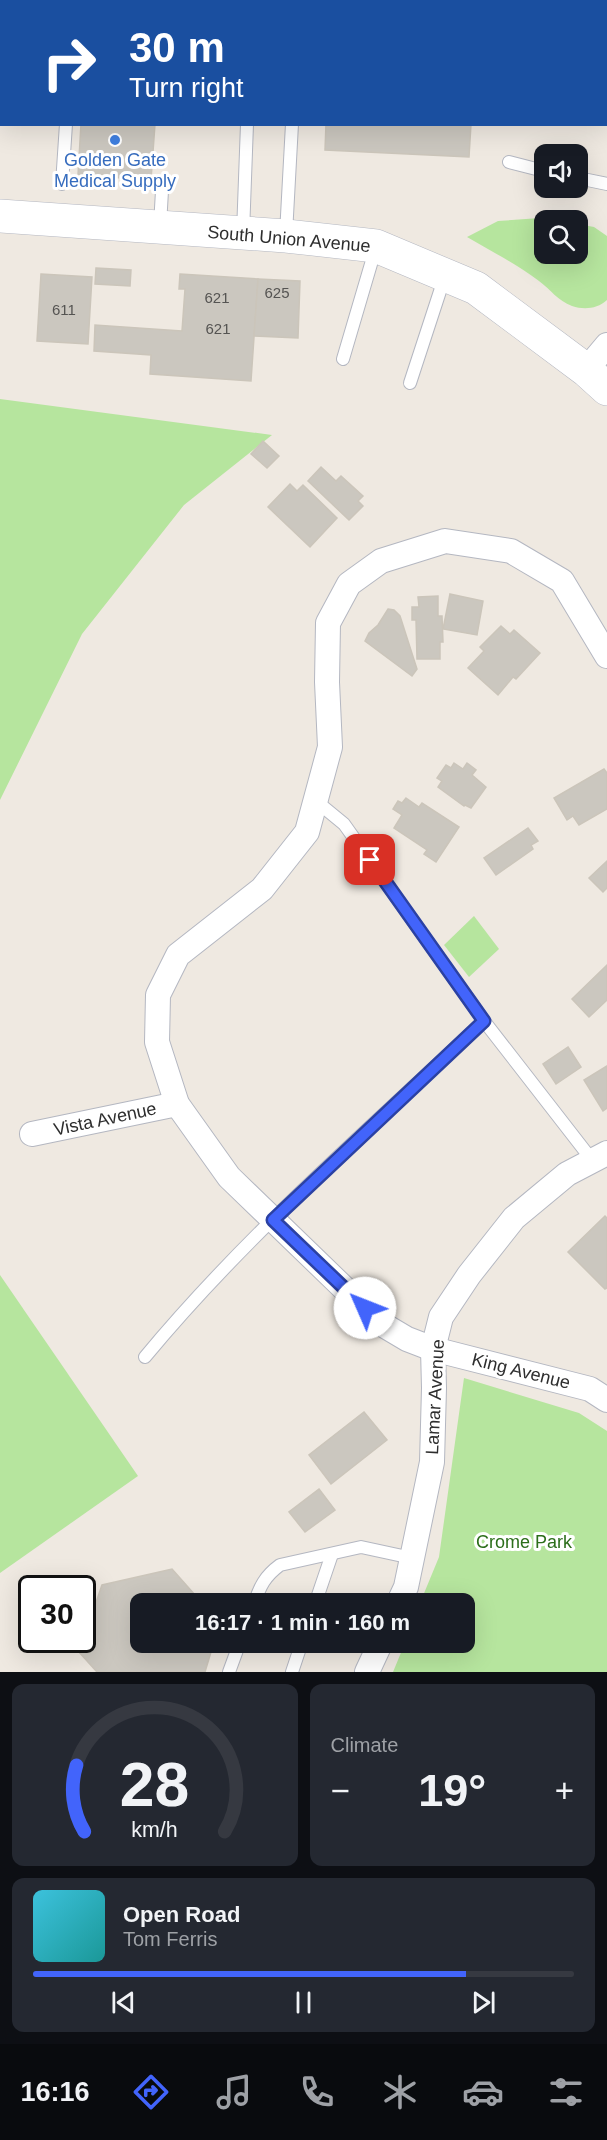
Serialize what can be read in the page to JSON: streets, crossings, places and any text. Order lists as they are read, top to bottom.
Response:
{
  "streets": {
    "street": [
      "South Union Avenue",
      "Vista Avenue",
      "King Avenue",
      "Lamar Avenue"
    ]
  },
  "crossings": [
    ["Vista Avenue", "King Avenue"],
    ["King Avenue", "Lamar Avenue"]
  ],
  "parks": ["Crome Park"],
  "places": ["Golden Gate Medical Supply"],
  "house_numbers": [
    "625",
    "621",
    "611",
    "621"
  ],
  "page": {
    "turn": ["30 m", "Turn right"],
    "limit": "30",
    "trip": "16:17 · 1 min · 160 m",
    "tile": "Climate",
    "heat": ["−", "19°", "+"],
    "song": ["Open Road", "Tom Ferris"],
    "tabs": "16:16",
    "gauge": ["28", "km/h"]
  }
}
